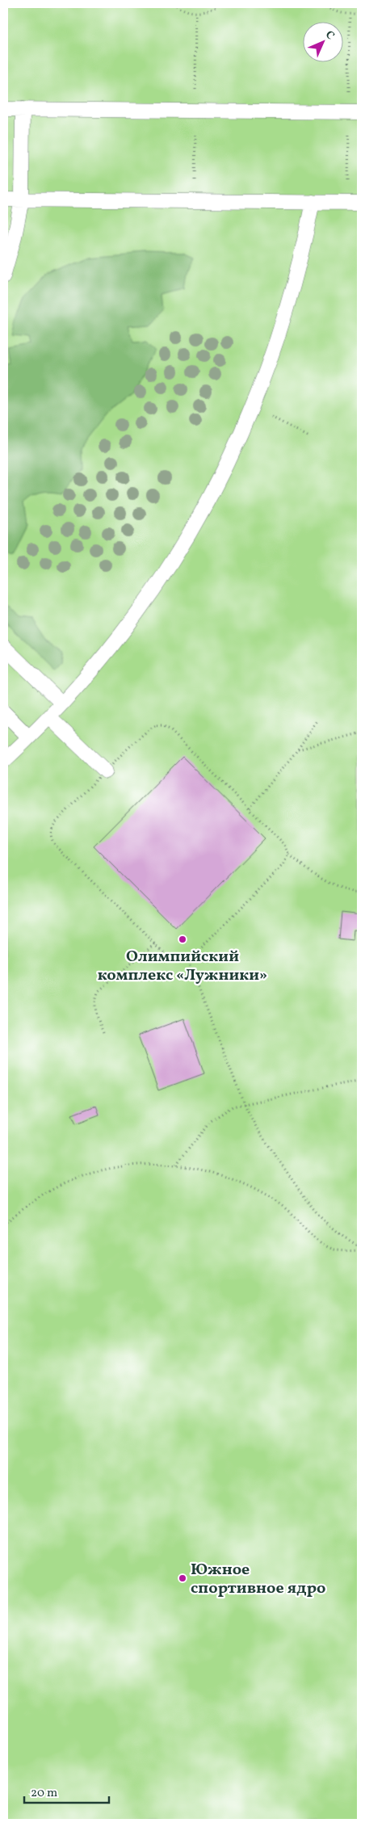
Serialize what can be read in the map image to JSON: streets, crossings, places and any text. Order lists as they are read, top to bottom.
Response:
{
  "places": ["Олимпийский комплекс «Лужники»", "Южное спортивное ядро"],
  "scale_bar": "20 m",
  "north": "top right"
}
